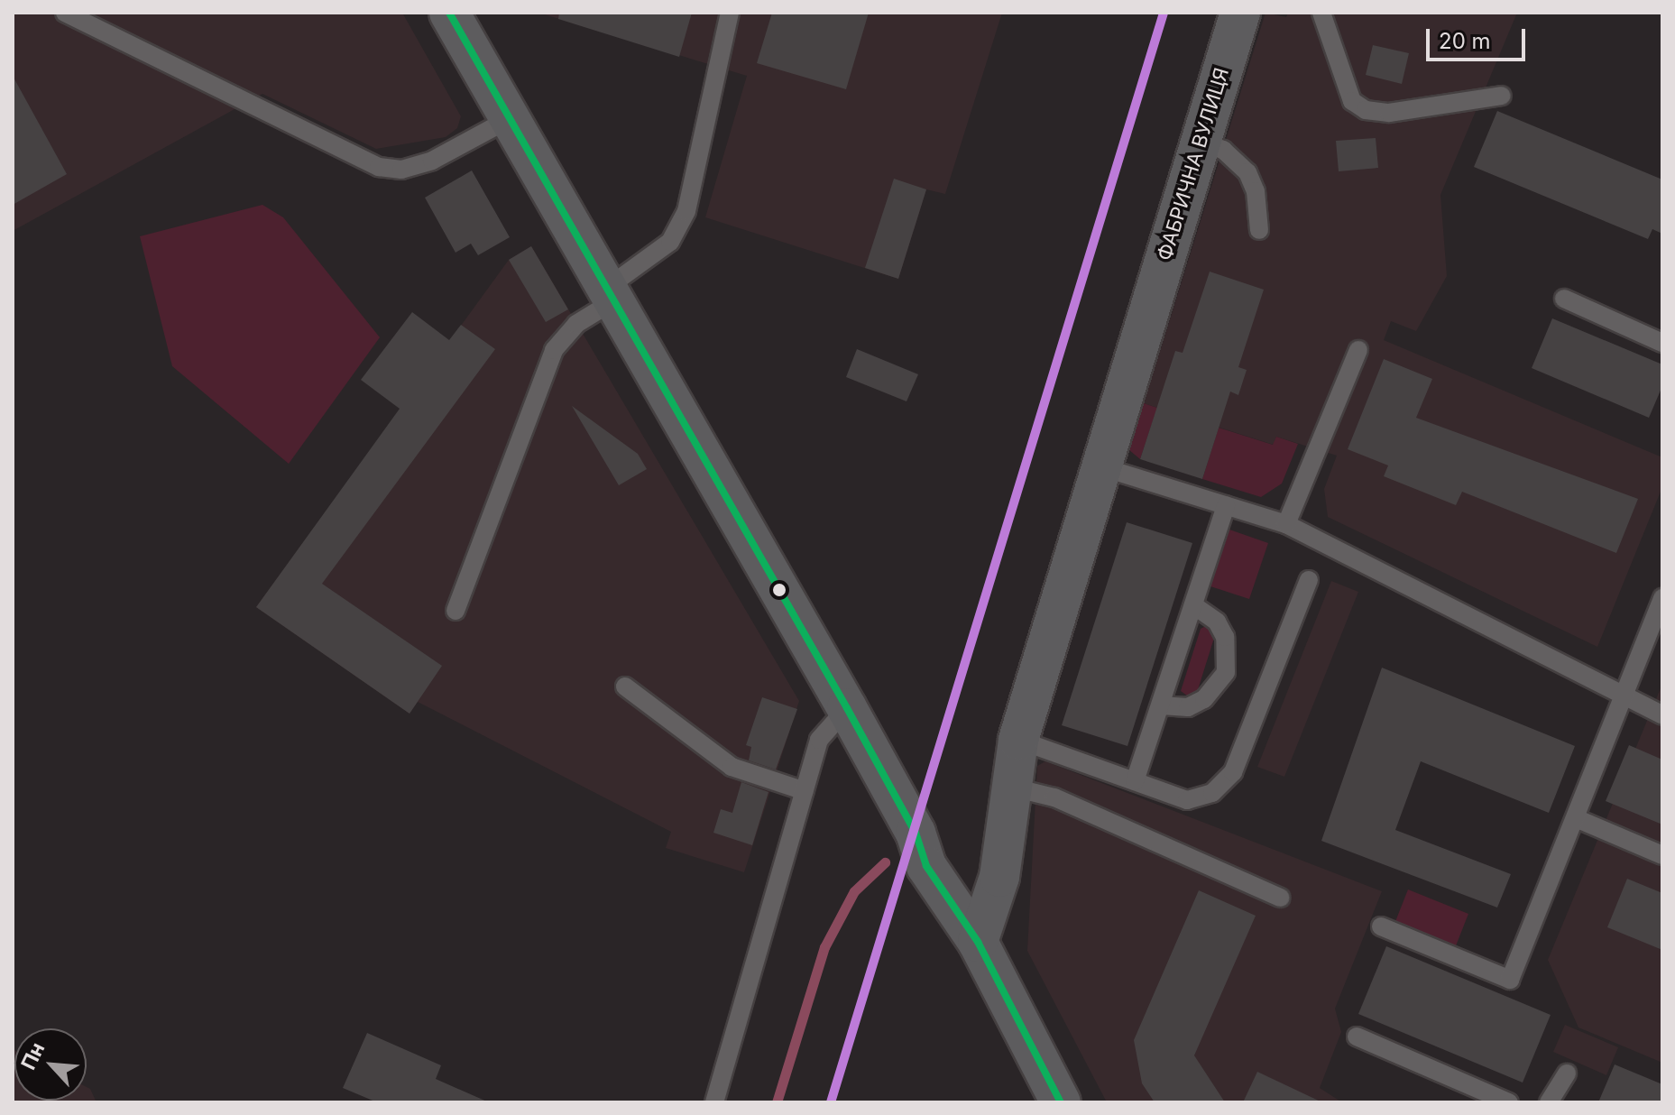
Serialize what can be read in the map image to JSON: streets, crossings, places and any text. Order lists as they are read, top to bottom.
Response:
{
  "streets": {
    "street": ["ФАБРИЧНА ВУЛИЦЯ"]
  },
  "scale_bar": "20 m",
  "north": "top left"
}
